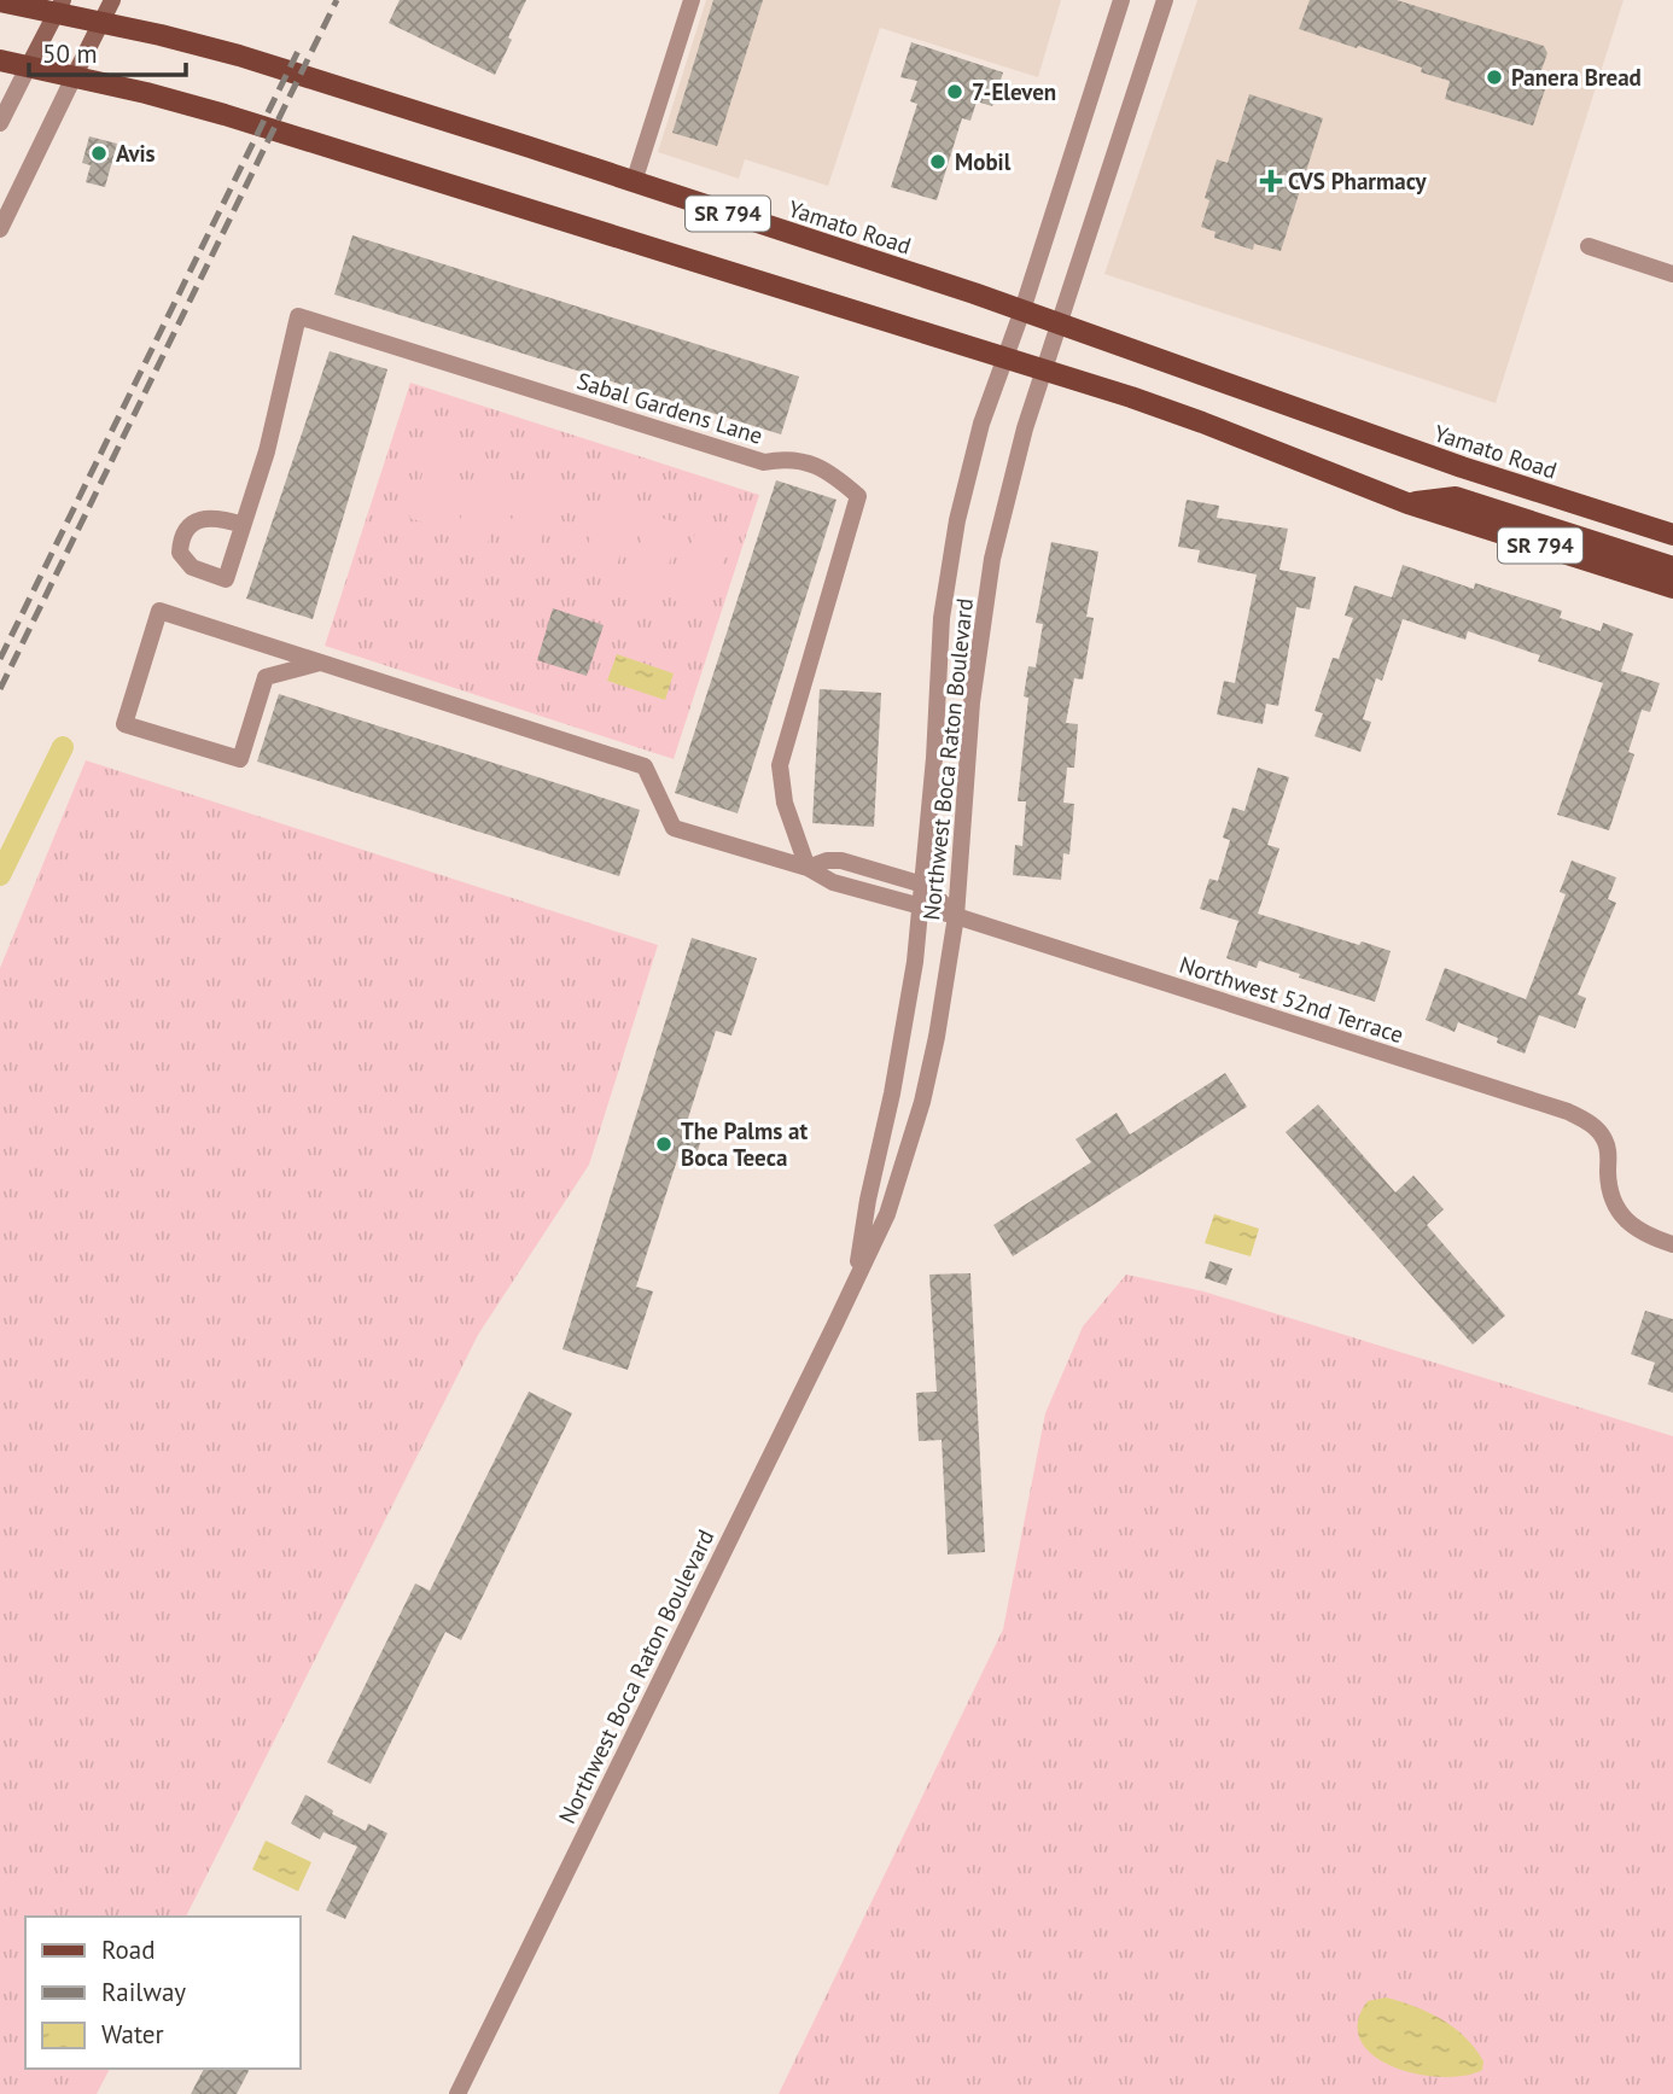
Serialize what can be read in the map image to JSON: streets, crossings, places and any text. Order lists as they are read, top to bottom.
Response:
{
  "streets": {
    "main road": ["SR 794", "Yamato Road"],
    "street": ["Sabal Gardens Lane", "Northwest Boca Raton Boulevard", "Northwest 52nd Terrace"]
  },
  "crossings": [
    ["SR 794", "Northwest Boca Raton Boulevard"],
    ["Yamato Road", "Northwest Boca Raton Boulevard"],
    ["Northwest Boca Raton Boulevard", "Northwest 52nd Terrace"]
  ],
  "places": {
    "other": [
      "Panera Bread",
      "7-Eleven",
      "Avis",
      "Mobil",
      "The Palms at Boca Teeca"
    ],
    "health": ["CVS Pharmacy"]
  },
  "legend": ["Road", "Railway", "Water"],
  "scale_bar": "50 m"
}
